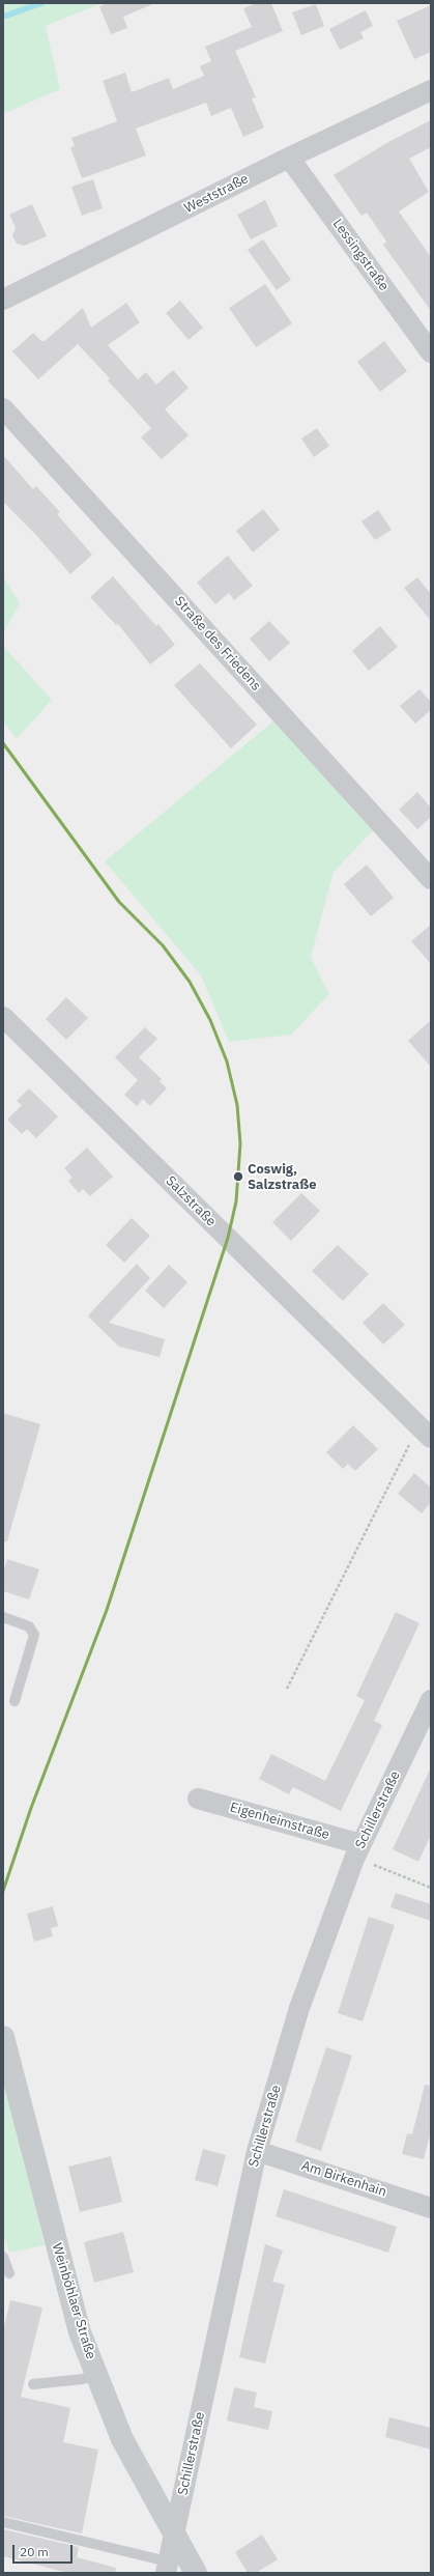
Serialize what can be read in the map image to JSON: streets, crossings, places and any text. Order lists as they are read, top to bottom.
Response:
{
  "streets": {
    "main road": ["Weinböhlaer Straße"],
    "street": [
      "Weststraße",
      "Lessingstraße",
      "Straße des Friedens",
      "Salzstraße",
      "Schillerstraße",
      "Eigenheimstraße",
      "Am Birkenhain"
    ]
  },
  "crossings": [
    ["Weststraße", "Lessingstraße"],
    ["Schillerstraße", "Eigenheimstraße"],
    ["Schillerstraße", "Am Birkenhain"],
    ["Schillerstraße", "Weinböhlaer Straße"]
  ],
  "places": ["Coswig, Salzstraße"],
  "scale_bar": "20 m"
}
